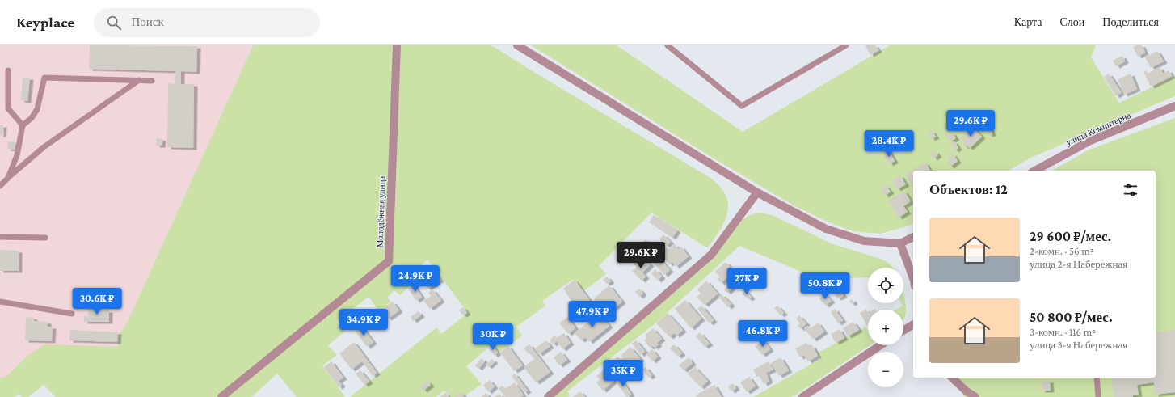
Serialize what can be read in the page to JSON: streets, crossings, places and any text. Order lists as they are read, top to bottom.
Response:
{
  "streets": {
    "street": ["улица Коминтерна", "Молодёжная улица"]
  },
  "page": {
    "header": "Keyplace",
    "search": "Поиск",
    "nav": ["Карта", "Слои", "Поделиться"],
    "price": [
      "29.6K ₽",
      "28.4K ₽",
      "29.6K ₽",
      "24.9K ₽",
      "27K ₽",
      "50.8K ₽",
      "30.6K ₽",
      "47.9K ₽",
      "34.9K ₽",
      "46.8K ₽",
      "30K ₽",
      "35K ₽"
    ],
    "heading": "Объектов: 12",
    "list": [
      {
        "name": "29 600 ₽/мес.",
        "note": "2-комн. · 56 m² · улица 2-я Набережная"
      },
      {
        "name": "50 800 ₽/мес.",
        "note": "3-комн. · 116 m² · улица 3-я Набережная"
      }
    ],
    "map_buttons": ["+", "−"]
  }
}
